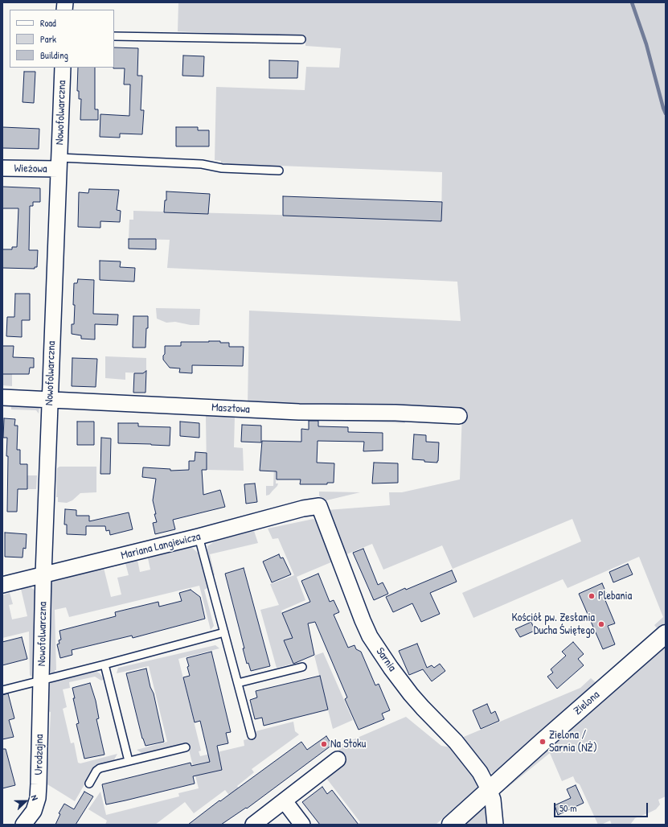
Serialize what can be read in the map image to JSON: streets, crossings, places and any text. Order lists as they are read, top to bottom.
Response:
{
  "streets": {
    "street": [
      "Nowofolwarczna",
      "Wieżowa",
      "Masztowa",
      "Mariana Langiewicza",
      "Sarnia",
      "Zielona",
      "Urodzajna"
    ]
  },
  "crossings": [
    ["Nowofolwarczna", "Wieżowa"],
    ["Nowofolwarczna", "Masztowa"],
    ["Nowofolwarczna", "Mariana Langiewicza"],
    ["Nowofolwarczna", "Urodzajna"],
    ["Mariana Langiewicza", "Sarnia"],
    ["Sarnia", "Zielona"]
  ],
  "places": [
    "Plebania",
    "Kościół pw. Zesłania Ducha Świętego",
    "Zielona / Sarnia (NŻ)",
    "Na Stoku"
  ],
  "legend": ["Road", "Park", "Building"],
  "scale_bar": "50 m",
  "north": "right"
}
